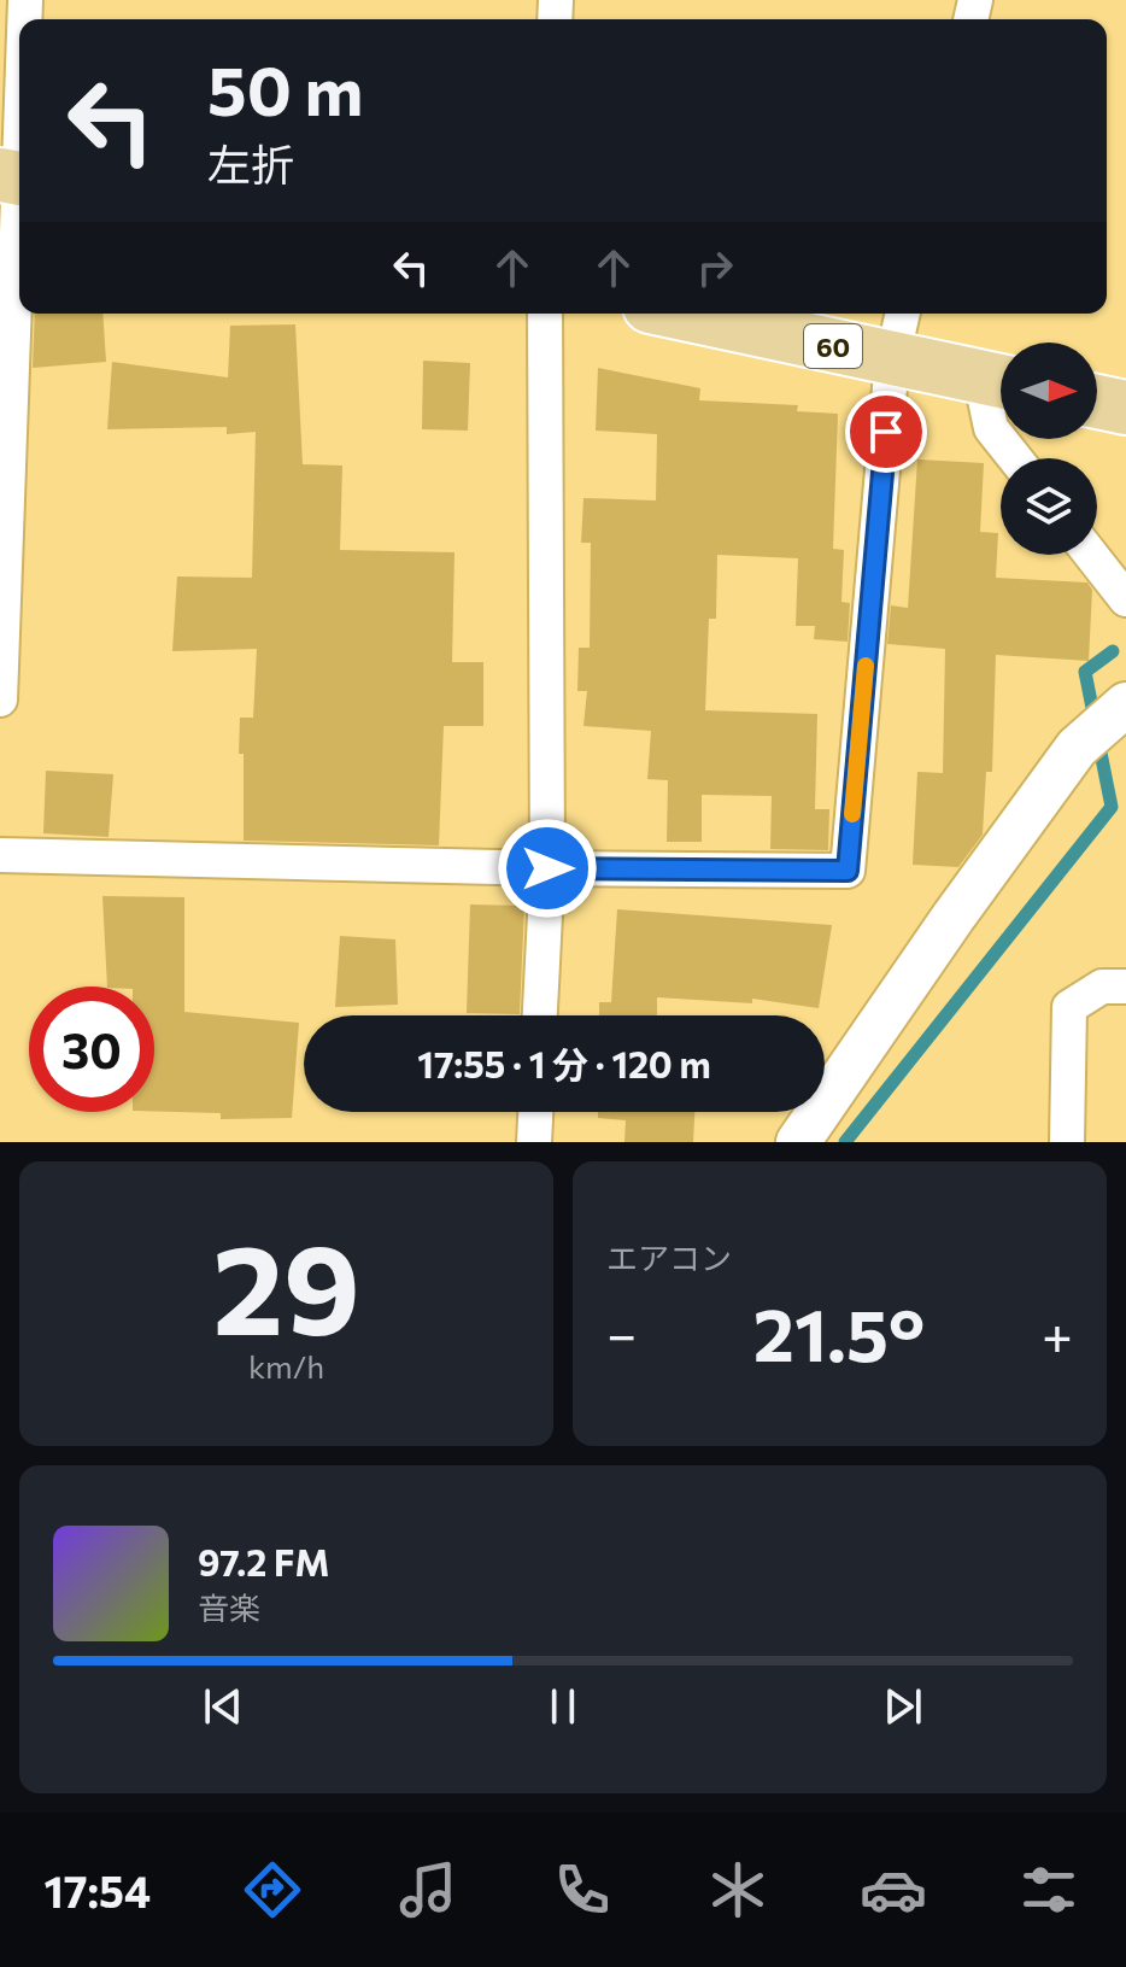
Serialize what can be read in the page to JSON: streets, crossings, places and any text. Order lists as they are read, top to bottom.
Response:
{
  "streets": {
    "main road": ["60"]
  },
  "north": "right",
  "page": {
    "turn": ["50 m", "左折"],
    "limit": "30",
    "trip": "17:55 · 1 分 · 120 m",
    "tile": [
      ["29", "km/h"],
      "エアコン"
    ],
    "heat": ["−", "21.5°", "+"],
    "song": ["97.2 FM", "音楽"],
    "tabs": "17:54"
  }
}
